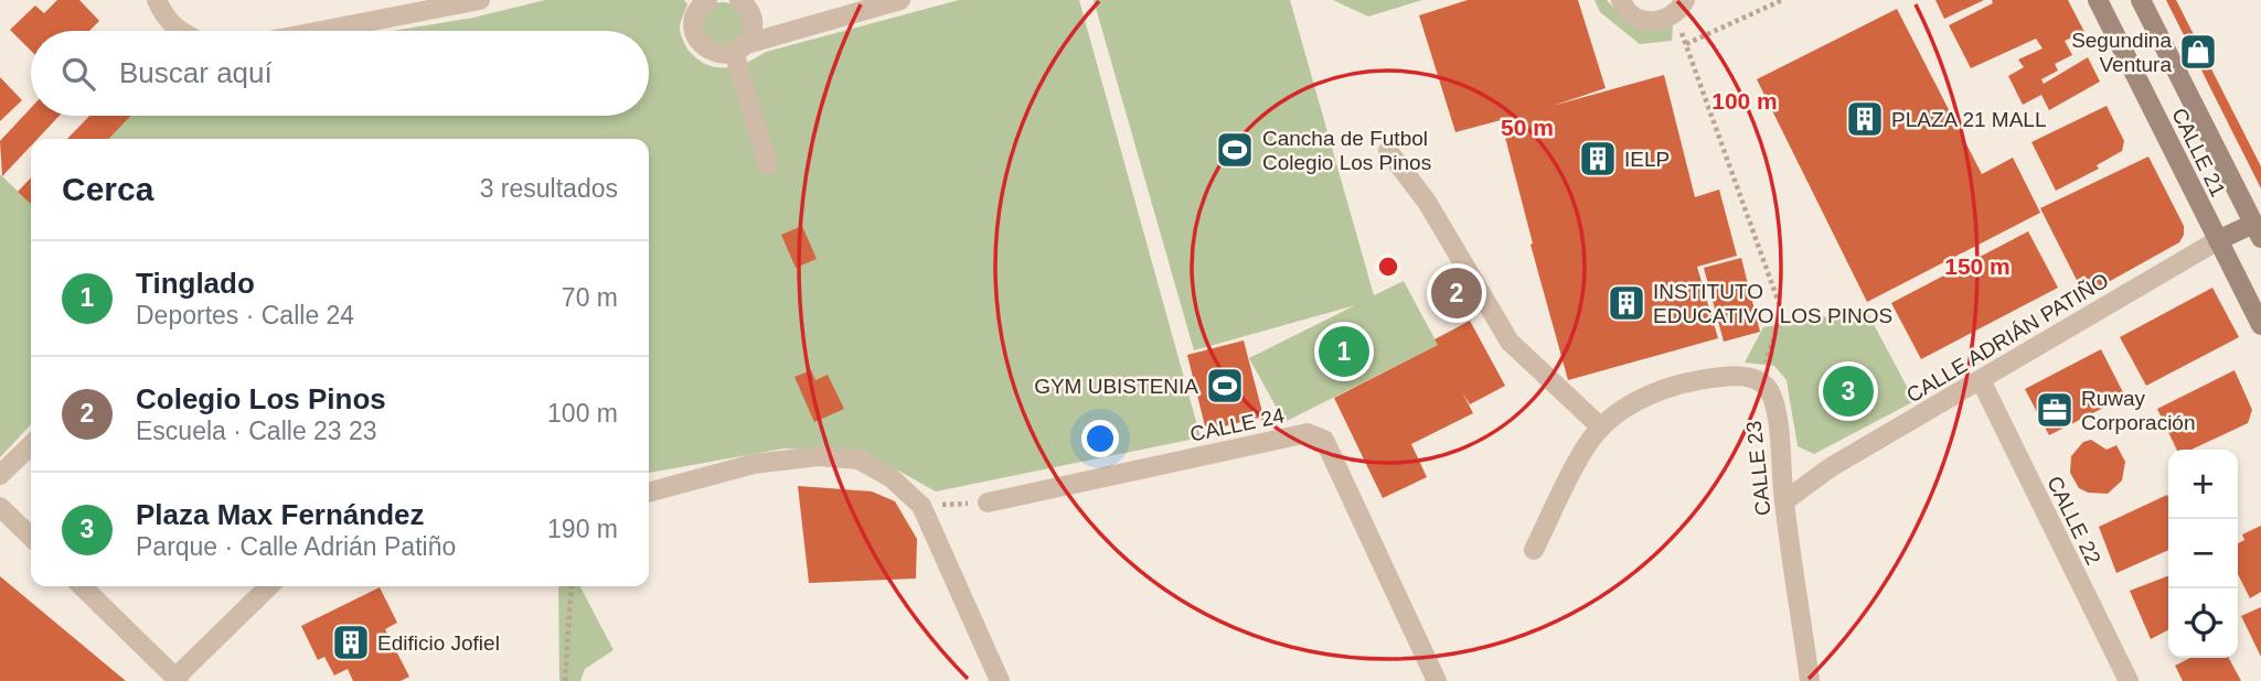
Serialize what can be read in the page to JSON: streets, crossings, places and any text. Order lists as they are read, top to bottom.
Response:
{
  "streets": {
    "main road": ["CALLE 21"],
    "street": [
      "CALLE ADRIÁN PATIÑO",
      "CALLE 24",
      "CALLE 23",
      "CALLE 22"
    ]
  },
  "crossings": [
    ["CALLE 21", "CALLE ADRIÁN PATIÑO"],
    ["CALLE ADRIÁN PATIÑO", "CALLE 23"],
    ["CALLE ADRIÁN PATIÑO", "CALLE 22"]
  ],
  "places": {
    "shop": ["Segundina Ventura"],
    "building": [
      "PLAZA 21 MALL",
      "IELP",
      "INSTITUTO EDUCATIVO LOS PINOS",
      "Edificio Jofiel"
    ],
    "sports": ["Cancha de Futbol Colegio Los Pinos", "GYM UBISTENIA"],
    "office": ["Ruway Corporación"]
  },
  "page": {
    "search": "Buscar aquí",
    "heading": ["Cerca", "3 resultados"],
    "list": [
      {
        "mark": "1",
        "name": "Tinglado",
        "note": "Deportes · Calle 24",
        "value": "70 m"
      },
      {
        "mark": "2",
        "name": "Colegio Los Pinos",
        "note": "Escuela · Calle 23 23",
        "value": "100 m"
      },
      {
        "mark": "3",
        "name": "Plaza Max Fernández",
        "note": "Parque · Calle Adrián Patiño",
        "value": "190 m"
      }
    ],
    "pins": ["2", "1", "3"],
    "map_buttons": ["+", "−"]
  },
  "rings": ["100 m", "50 m", "150 m"]
}
